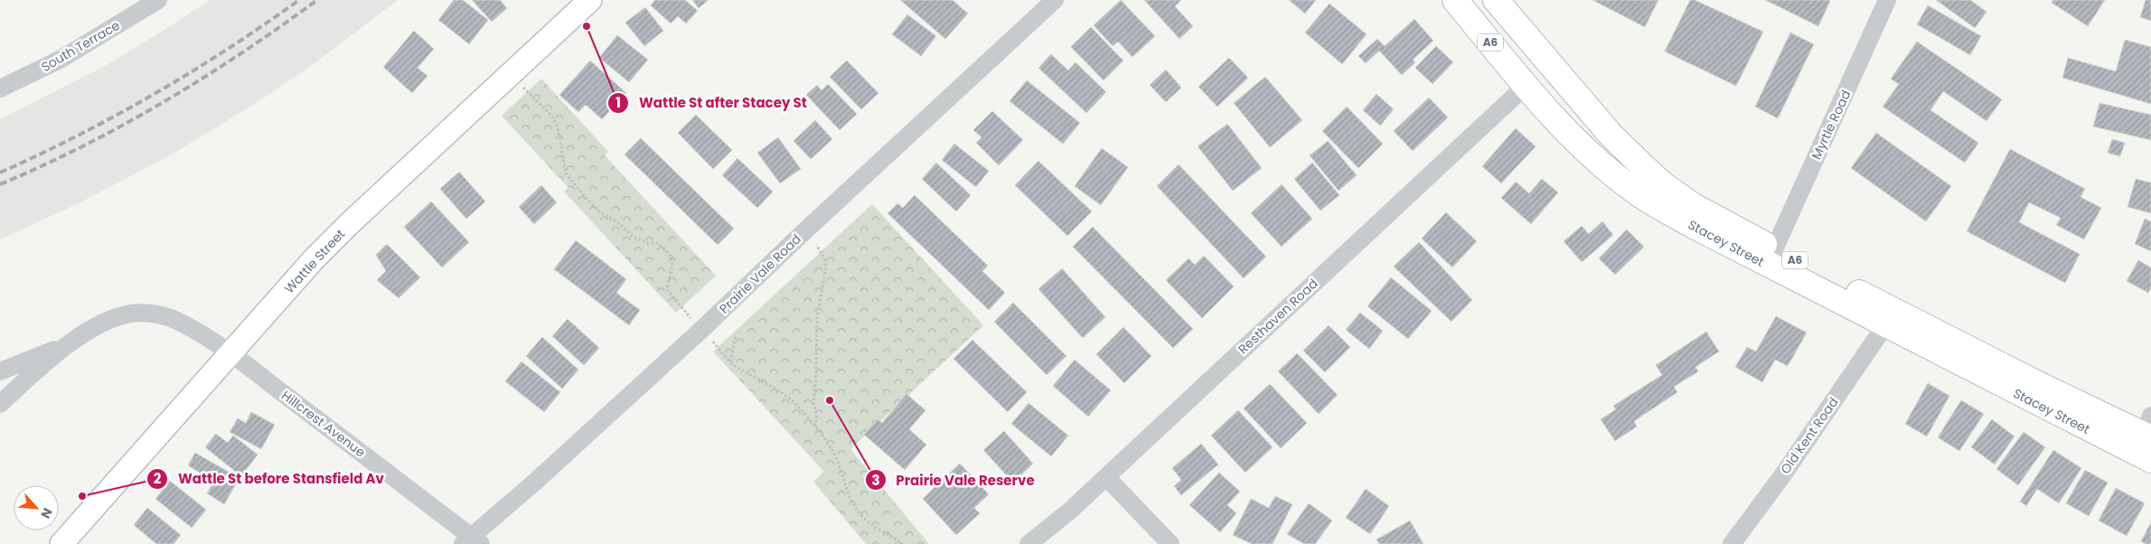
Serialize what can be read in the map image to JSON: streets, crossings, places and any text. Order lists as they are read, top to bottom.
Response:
{
  "streets": {
    "highway": ["A6", "Stacey Street"],
    "main road": ["Wattle Street"],
    "street": [
      "South Terrace",
      "Myrtle Road",
      "Prairie Vale Road",
      "Resthaven Road",
      "Hillcrest Avenue",
      "Old Kent Road"
    ]
  },
  "crossings": [
    ["Myrtle Road", "Stacey Street"],
    ["Stacey Street", "Resthaven Road"],
    ["Stacey Street", "Old Kent Road"],
    ["Wattle Street", "Hillcrest Avenue"],
    ["Prairie Vale Road", "Hillcrest Avenue"]
  ],
  "places": ["Wattle St after Stacey St", "Prairie Vale Reserve", "Wattle St before Stansfield Av"],
  "north": "bottom right"
}
